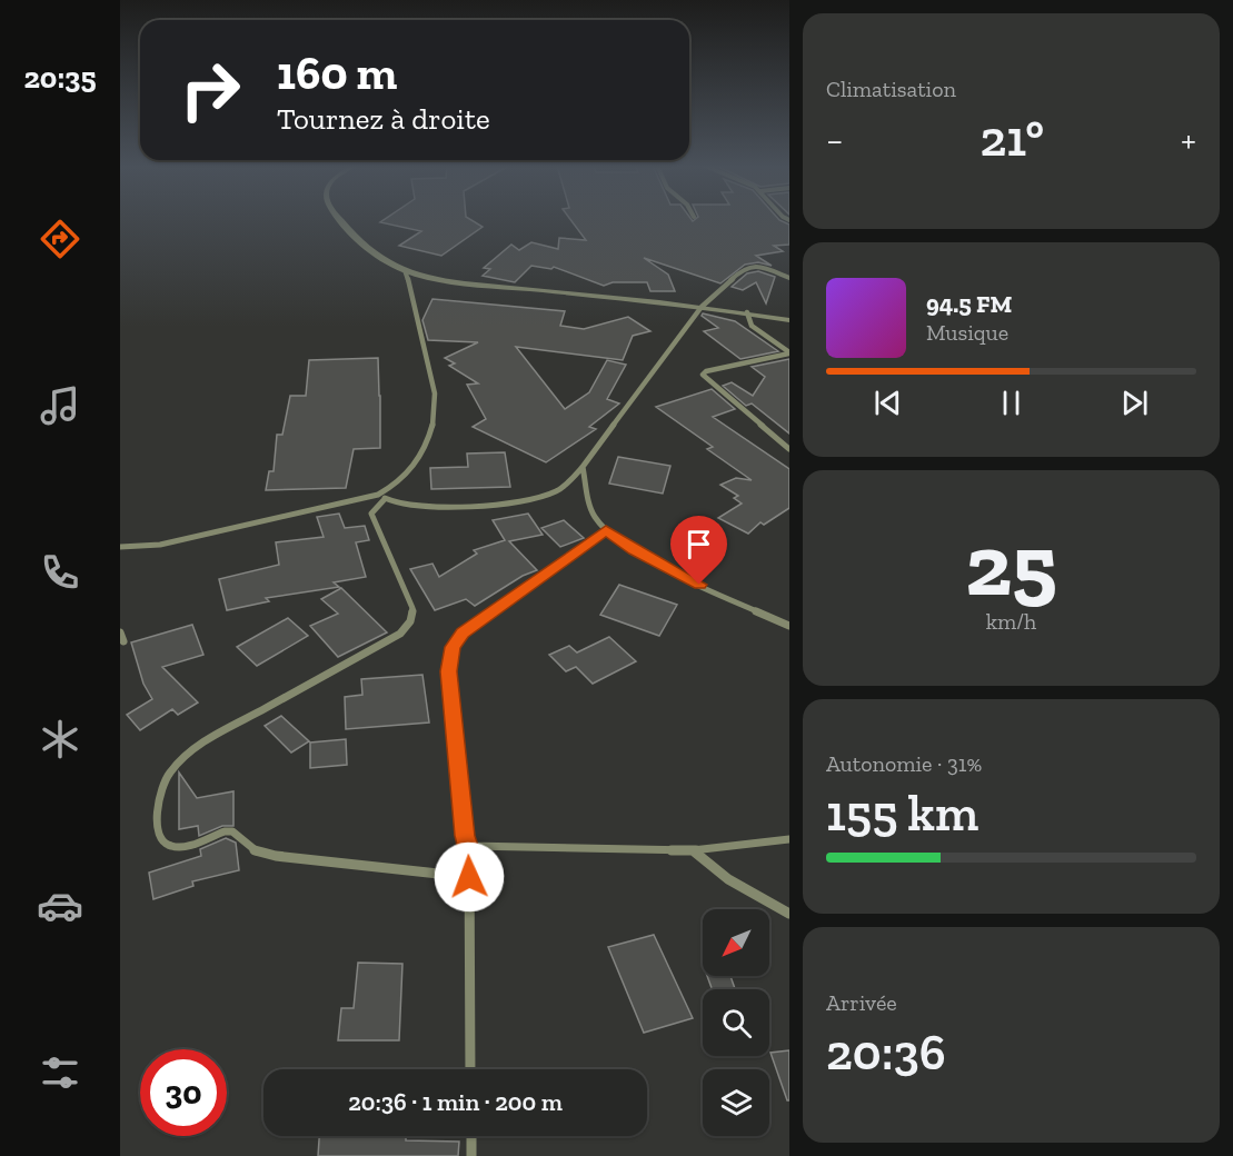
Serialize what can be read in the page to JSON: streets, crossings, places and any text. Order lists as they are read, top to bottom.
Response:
{
  "north": "bottom left",
  "page": {
    "tabs": "20:35",
    "tile": [
      "Climatisation",
      ["25", "km/h"],
      ["Autonomie · 31%", "155 km"],
      ["Arrivée", "20:36"]
    ],
    "turn": ["160 m", "Tournez à droite"],
    "heat": ["−", "21°", "+"],
    "song": ["94.5 FM", "Musique"],
    "limit": "30",
    "trip": "20:36 · 1 min · 200 m"
  }
}
